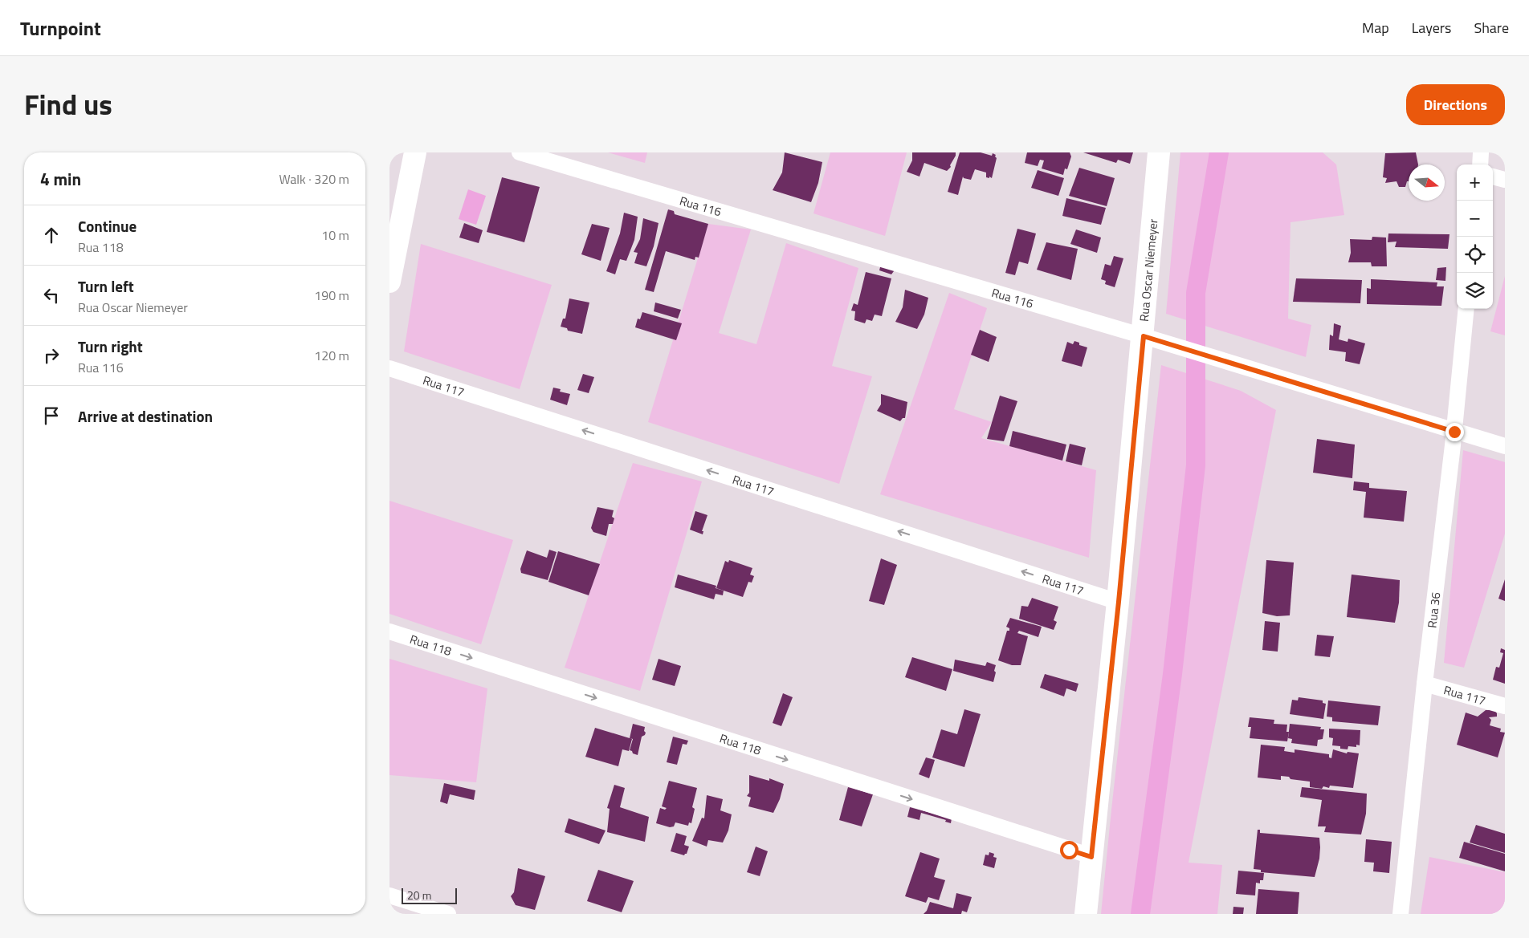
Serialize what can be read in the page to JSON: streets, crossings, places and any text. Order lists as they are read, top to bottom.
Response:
{
  "streets": {
    "street": [
      "Rua 116",
      "Rua Oscar Niemeyer",
      "Rua 117",
      "Rua 36",
      "Rua 118"
    ]
  },
  "crossings": [
    ["Rua 116", "Rua Oscar Niemeyer"],
    ["Rua 116", "Rua 36"],
    ["Rua Oscar Niemeyer", "Rua 117"],
    ["Rua Oscar Niemeyer", "Rua 118"],
    ["Rua 117", "Rua 36"]
  ],
  "one_way": ["Rua 117", "Rua 118"],
  "scale_bar": "20 m",
  "north": "right",
  "page": {
    "header": "Turnpoint",
    "nav": ["Map", "Layers", "Share"],
    "title": "Find us",
    "buttons": "Directions",
    "heading": ["4 min", "Walk · 320 m"],
    "map_buttons": ["+", "−"],
    "list": [
      ["Continue", "Rua 118", "10 m"],
      ["Turn left", "Rua Oscar Niemeyer", "190 m"],
      ["Turn right", "Rua 116", "120 m"],
      "Arrive at destination"
    ],
    "scale": "20 m"
  }
}
